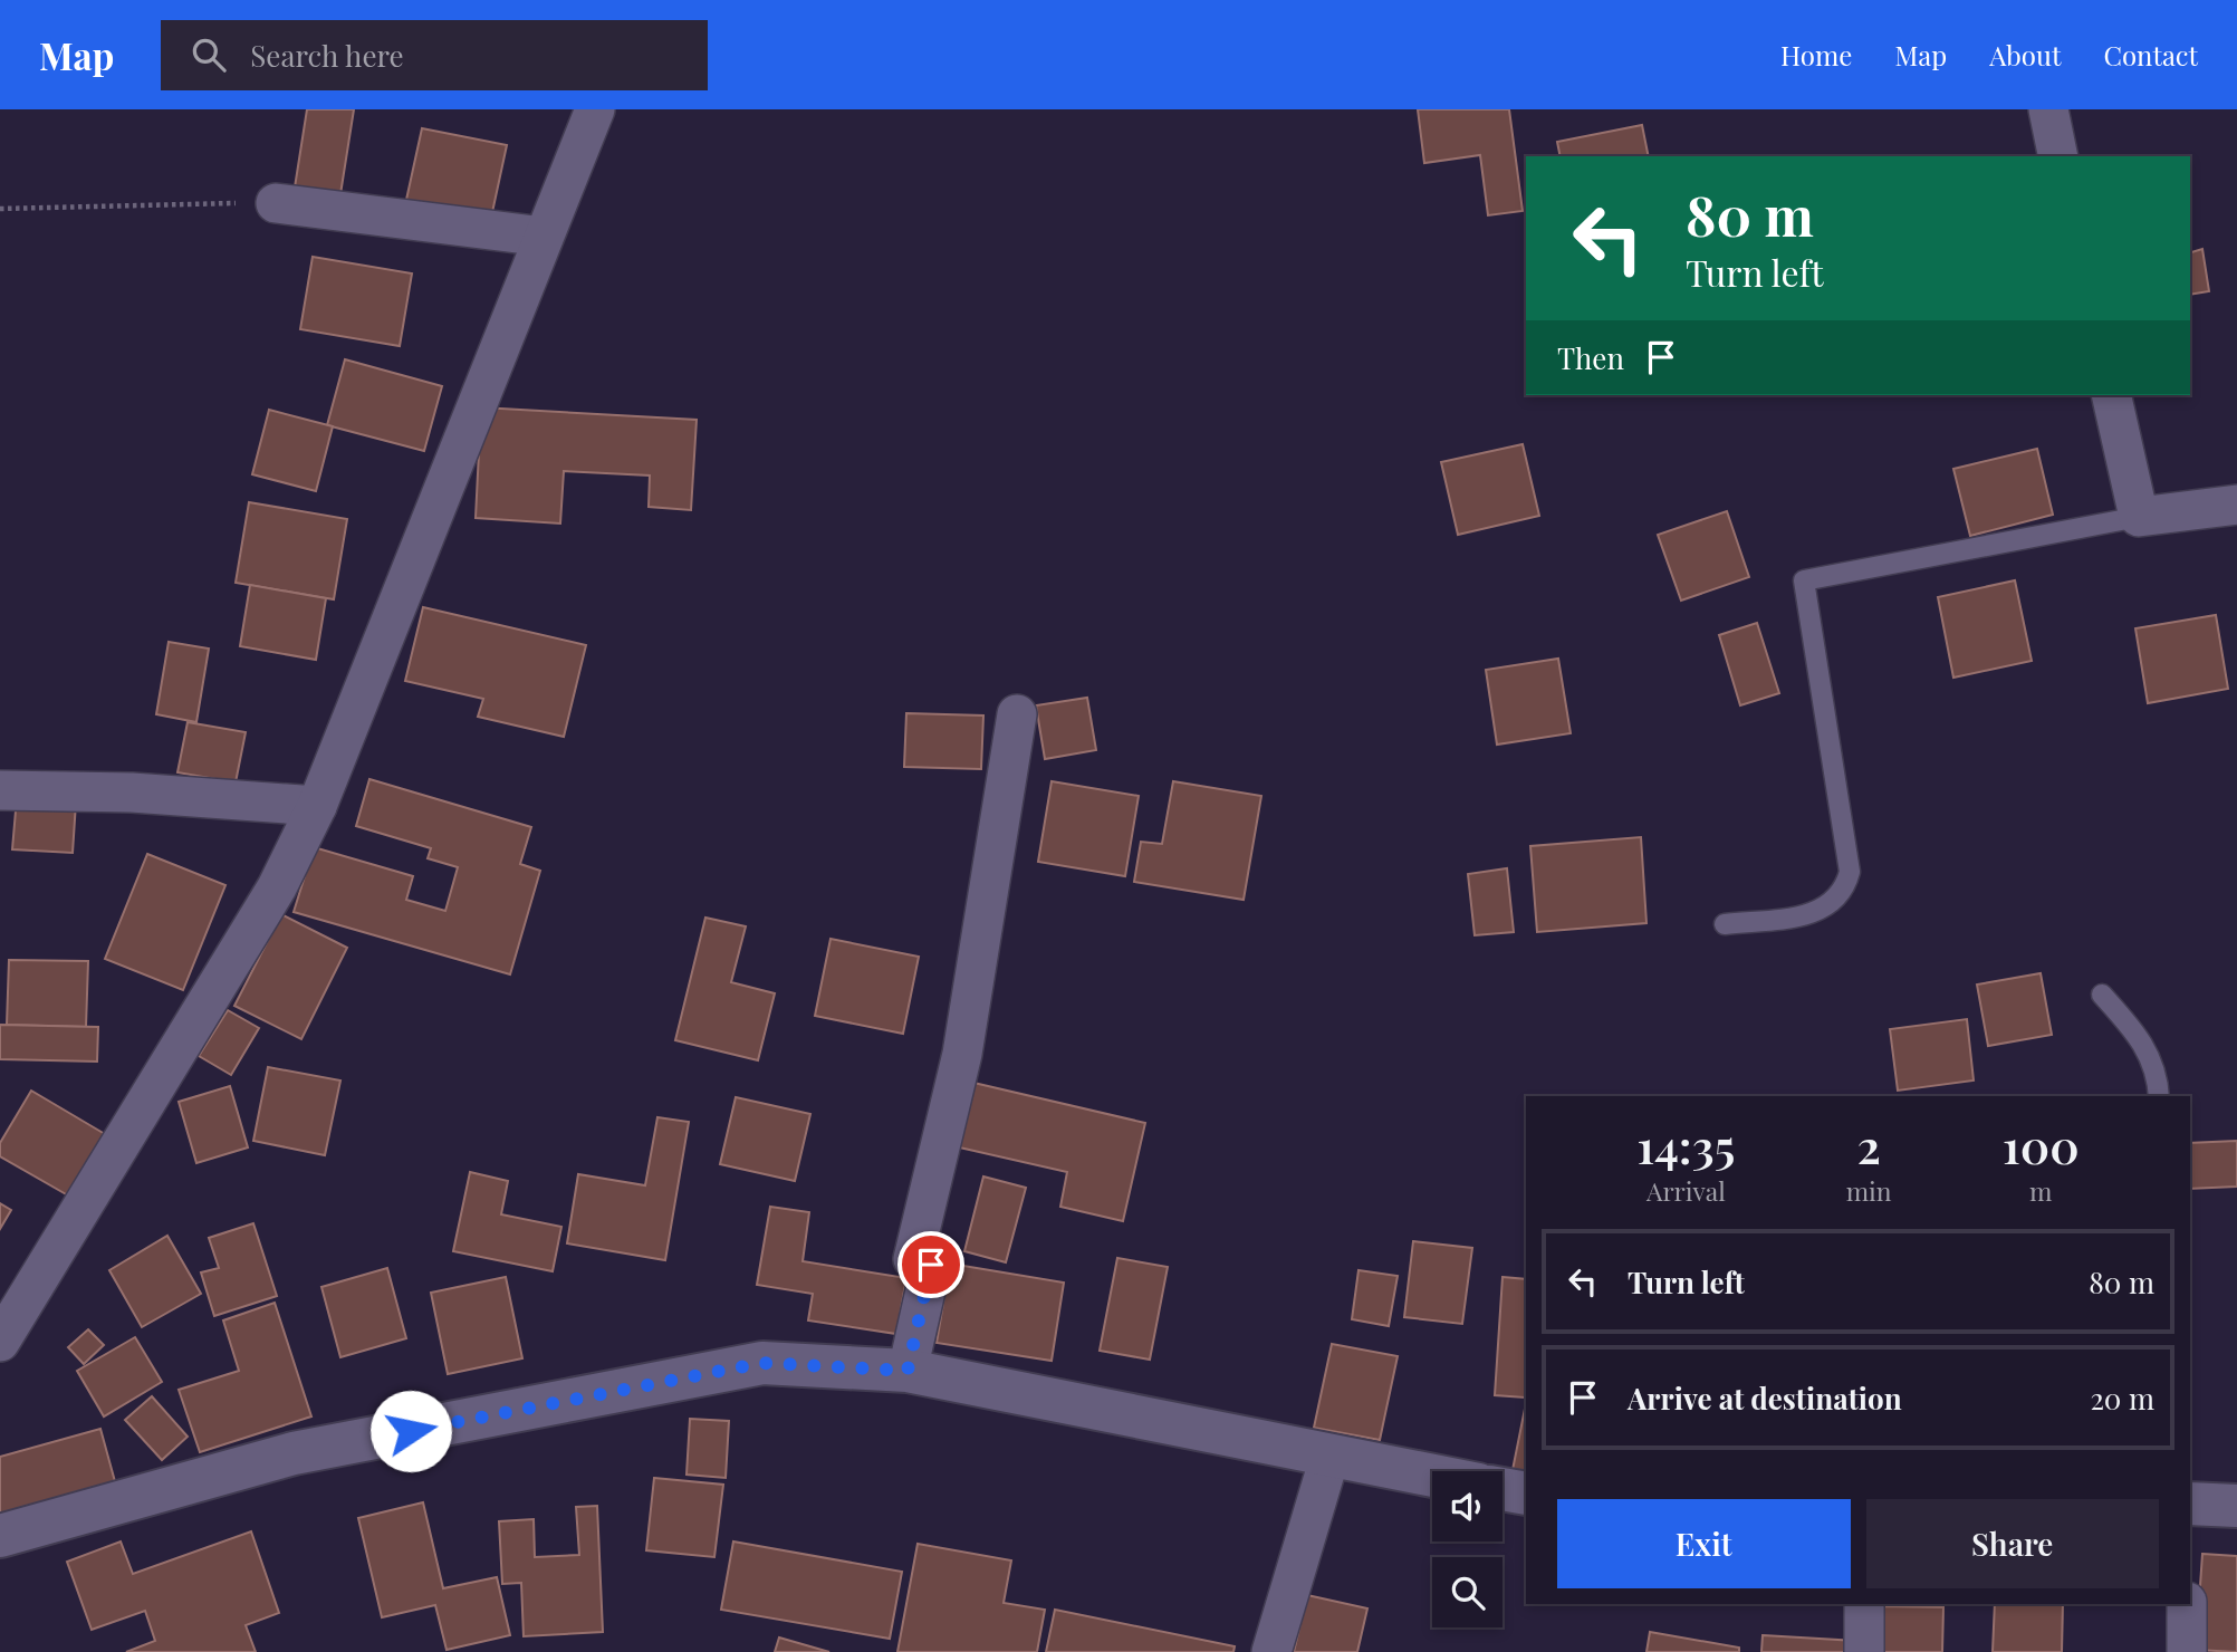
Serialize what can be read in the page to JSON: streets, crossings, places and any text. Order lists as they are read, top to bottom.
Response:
{
  "page": {
    "header": "Map",
    "search": "Search here",
    "nav": [
      "Home",
      "Map",
      "About",
      "Contact"
    ],
    "turn": ["80 m", "Turn left"],
    "then": "Then",
    "eta": [
      "14:35",
      "Arrival",
      "2",
      "min",
      "100",
      "m"
    ],
    "list": [
      {
        "name": "Turn left",
        "value": "80 m"
      },
      {
        "name": "Arrive at destination",
        "value": "20 m"
      }
    ],
    "buttons": ["Exit", "Share"]
  }
}
